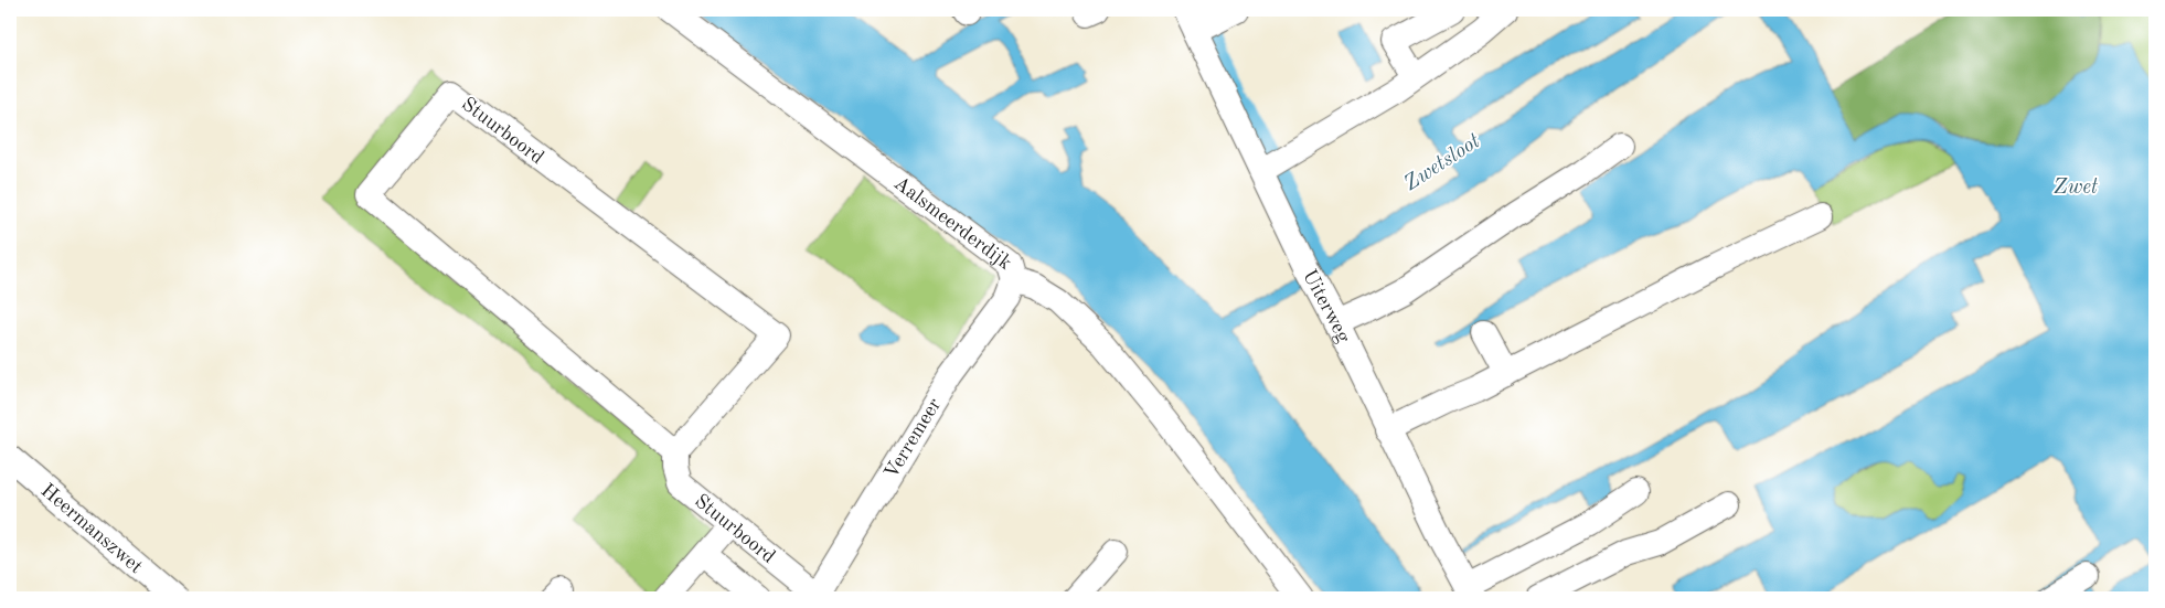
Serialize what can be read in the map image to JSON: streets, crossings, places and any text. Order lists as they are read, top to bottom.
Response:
{
  "streets": {
    "street": [
      "Stuurboord",
      "Aalsmeerderdijk",
      "Uiterweg",
      "Verremeer",
      "Heermanszwet"
    ]
  },
  "crossings": [
    ["Stuurboord", "Verremeer"],
    ["Aalsmeerderdijk", "Verremeer"]
  ],
  "water": ["Zwetsloot", "Zwet"]
}
